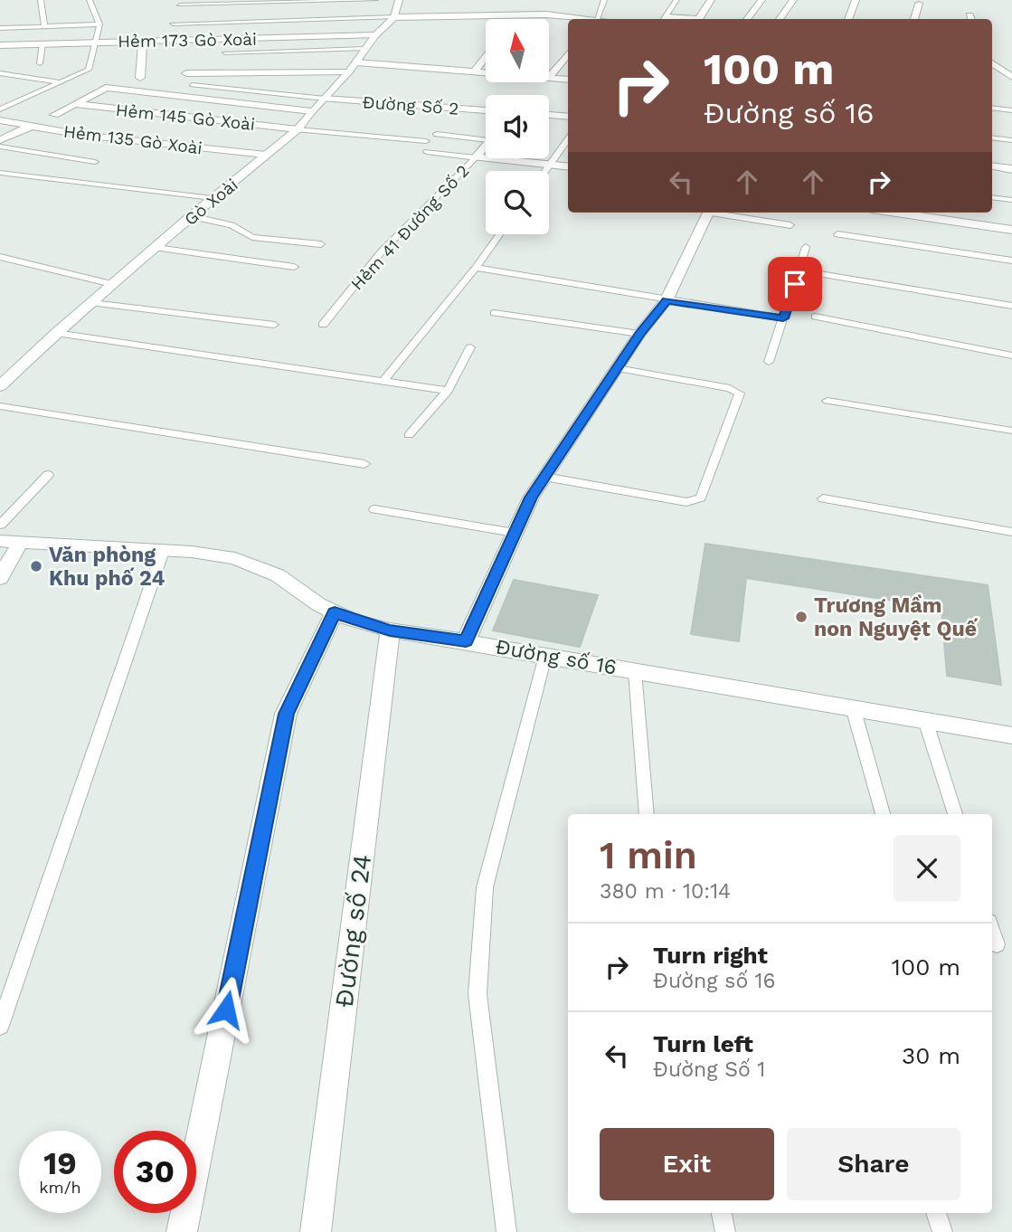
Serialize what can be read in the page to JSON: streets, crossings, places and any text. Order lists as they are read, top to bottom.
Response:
{
  "streets": {
    "street": [
      "Hẻm 173 Gò Xoài",
      "Đường Số 2",
      "Hẻm 145 Gò Xoài",
      "Hẻm 135 Gò Xoài",
      "Gò Xoài",
      "Hẻm 41 Đường Số 2",
      "Đường số 16",
      "Đường số 24"
    ]
  },
  "crossings": [
    ["Hẻm 173 Gò Xoài", "Gò Xoài"],
    ["Đường Số 2", "Gò Xoài"],
    ["Hẻm 145 Gò Xoài", "Gò Xoài"],
    ["Hẻm 135 Gò Xoài", "Gò Xoài"],
    ["Đường số 16", "Đường số 24"]
  ],
  "places": ["Văn phòng Khu phố 24", "Trương Mầm non Nguyệt Quế"],
  "north": "top",
  "page": {
    "turn": ["100 m", "Đường số 16"],
    "heading": ["1 min", "380 m · 10:14"],
    "list": [
      {
        "name": "Turn right",
        "note": "Đường số 16",
        "value": "100 m"
      },
      {
        "name": "Turn left",
        "note": "Đường Số 1",
        "value": "30 m"
      }
    ],
    "buttons": ["Exit", "Share"],
    "speed": "19 km/h",
    "limit": "30"
  }
}
